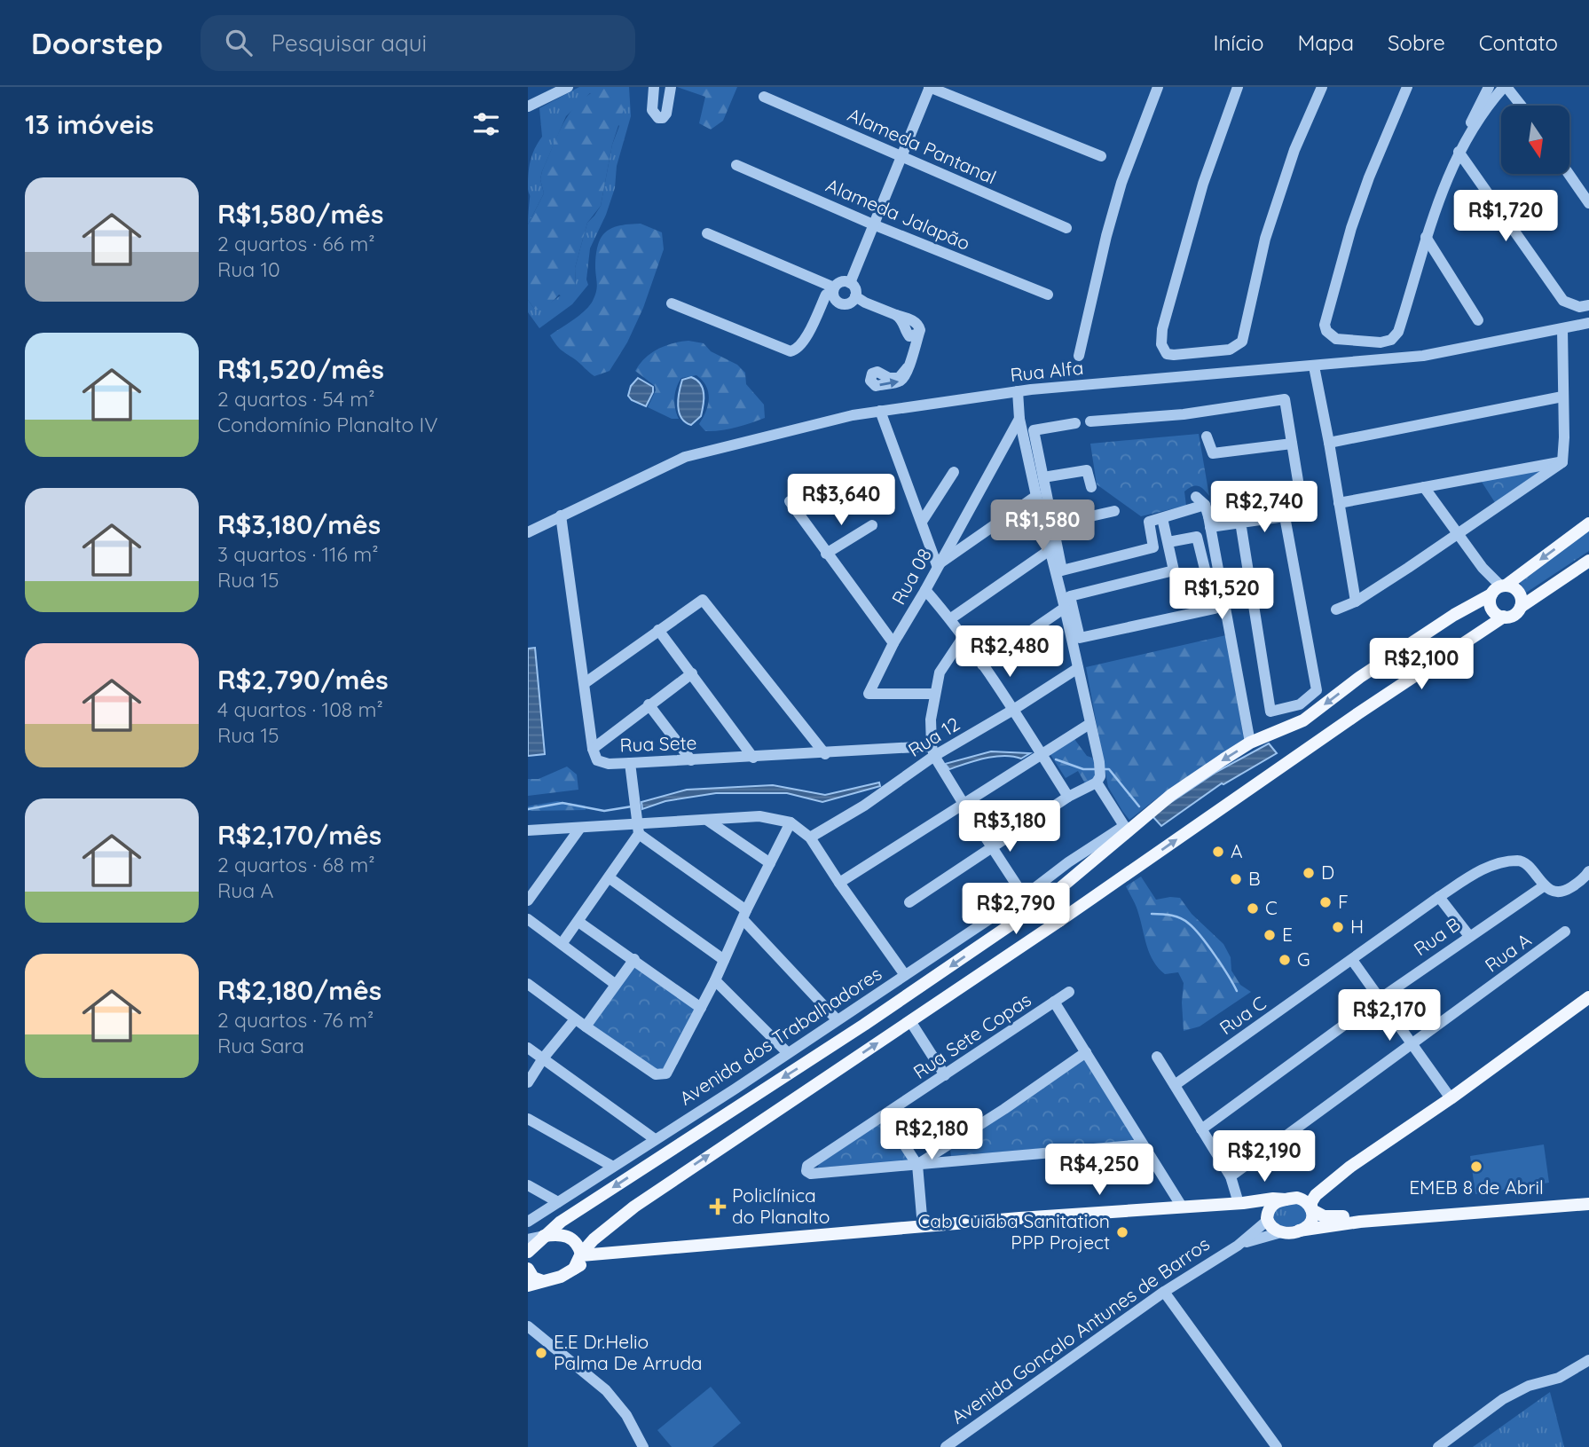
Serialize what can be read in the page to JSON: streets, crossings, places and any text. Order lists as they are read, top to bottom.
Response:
{
  "streets": {
    "street": [
      "Alameda Pantanal",
      "Alameda Jalapão",
      "Rua Alfa",
      "Rua 08",
      "Rua 12",
      "Rua Sete",
      "Rua B",
      "Rua A",
      "Rua C",
      "Avenida dos Trabalhadores",
      "Rua Sete Copas",
      "Avenida Gonçalo Antunes de Barros"
    ]
  },
  "crossings": [
    ["Rua Alfa", "Rua Sete"],
    ["Rua 12", "Rua Sete"],
    ["Rua B", "Rua C"]
  ],
  "places": {
    "other": [
      "A",
      "D",
      "B",
      "F",
      "C",
      "H",
      "E",
      "G",
      "EMEB 8 de Abril",
      "Cab Cuiaba Sanitation PPP Project",
      "E.E Dr.Helio Palma De Arruda"
    ],
    "health": ["Policlínica do Planalto"]
  },
  "north": "bottom",
  "page": {
    "header": "Doorstep",
    "search": "Pesquisar aqui",
    "nav": [
      "Início",
      "Mapa",
      "Sobre",
      "Contato"
    ],
    "heading": "13 imóveis",
    "list": [
      {
        "name": "R$1,580/mês",
        "note": "2 quartos · 66 m² · Rua 10"
      },
      {
        "name": "R$1,520/mês",
        "note": "2 quartos · 54 m² · Condomínio Planalto IV"
      },
      {
        "name": "R$3,180/mês",
        "note": "3 quartos · 116 m² · Rua 15"
      },
      {
        "name": "R$2,790/mês",
        "note": "4 quartos · 108 m² · Rua 15"
      },
      {
        "name": "R$2,170/mês",
        "note": "2 quartos · 68 m² · Rua A"
      },
      {
        "name": "R$2,180/mês",
        "note": "2 quartos · 76 m² · Rua Sara"
      }
    ],
    "price": [
      "R$1,720",
      "R$3,640",
      "R$2,740",
      "R$1,580",
      "R$1,520",
      "R$2,480",
      "R$2,100",
      "R$3,180",
      "R$2,790",
      "R$2,170",
      "R$2,180",
      "R$2,190",
      "R$4,250"
    ]
  }
}
